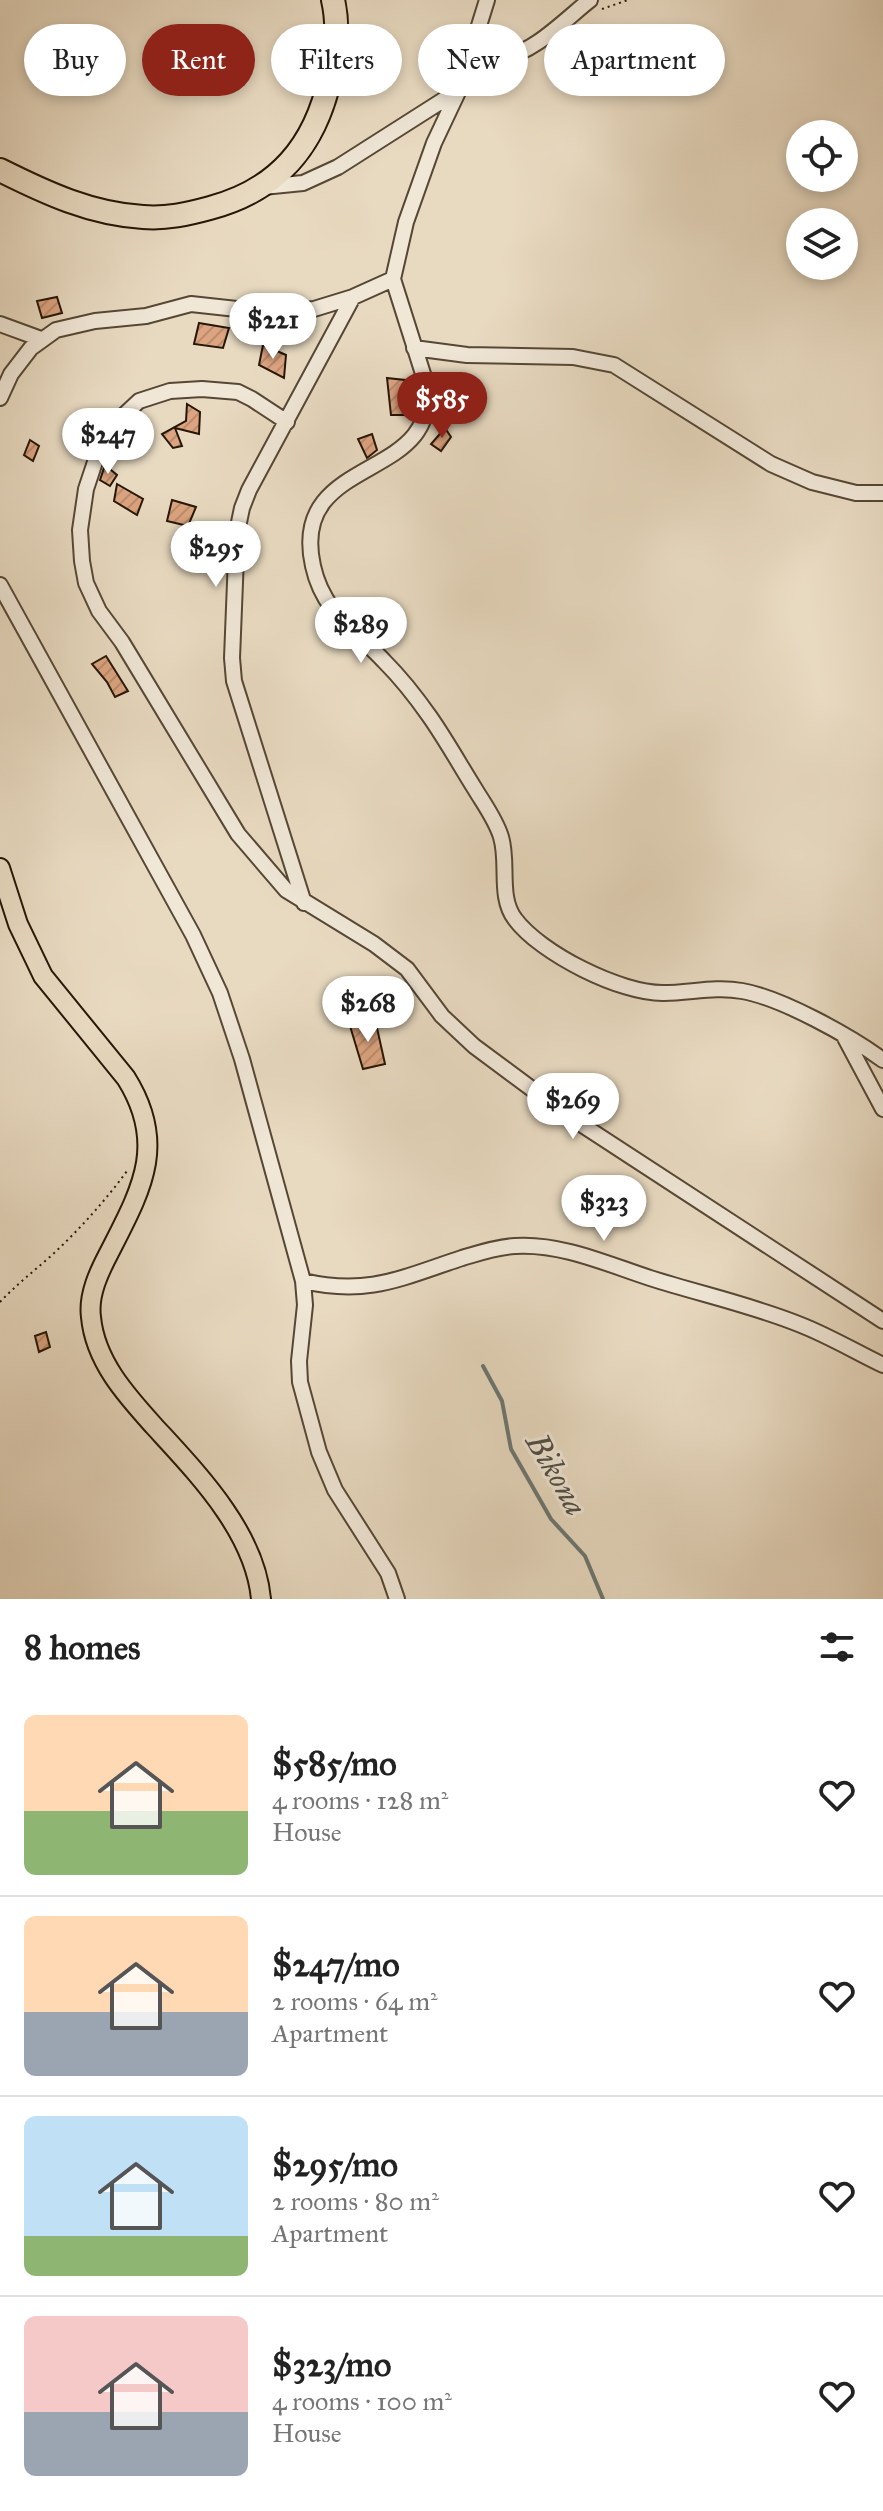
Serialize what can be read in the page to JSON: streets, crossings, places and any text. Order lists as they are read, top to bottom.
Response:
{
  "water": ["Bikona"],
  "page": {
    "chip": [
      "Buy",
      "Rent",
      "Filters",
      "New",
      "Apartment"
    ],
    "price": [
      "$221",
      "$585",
      "$247",
      "$295",
      "$289",
      "$268",
      "$269",
      "$323"
    ],
    "heading": "8 homes",
    "list": [
      {
        "name": "$585/mo",
        "note": "4 rooms · 128 m² · House"
      },
      {
        "name": "$247/mo",
        "note": "2 rooms · 64 m² · Apartment"
      },
      {
        "name": "$295/mo",
        "note": "2 rooms · 80 m² · Apartment"
      },
      {
        "name": "$323/mo",
        "note": "4 rooms · 100 m² · House"
      }
    ]
  }
}
